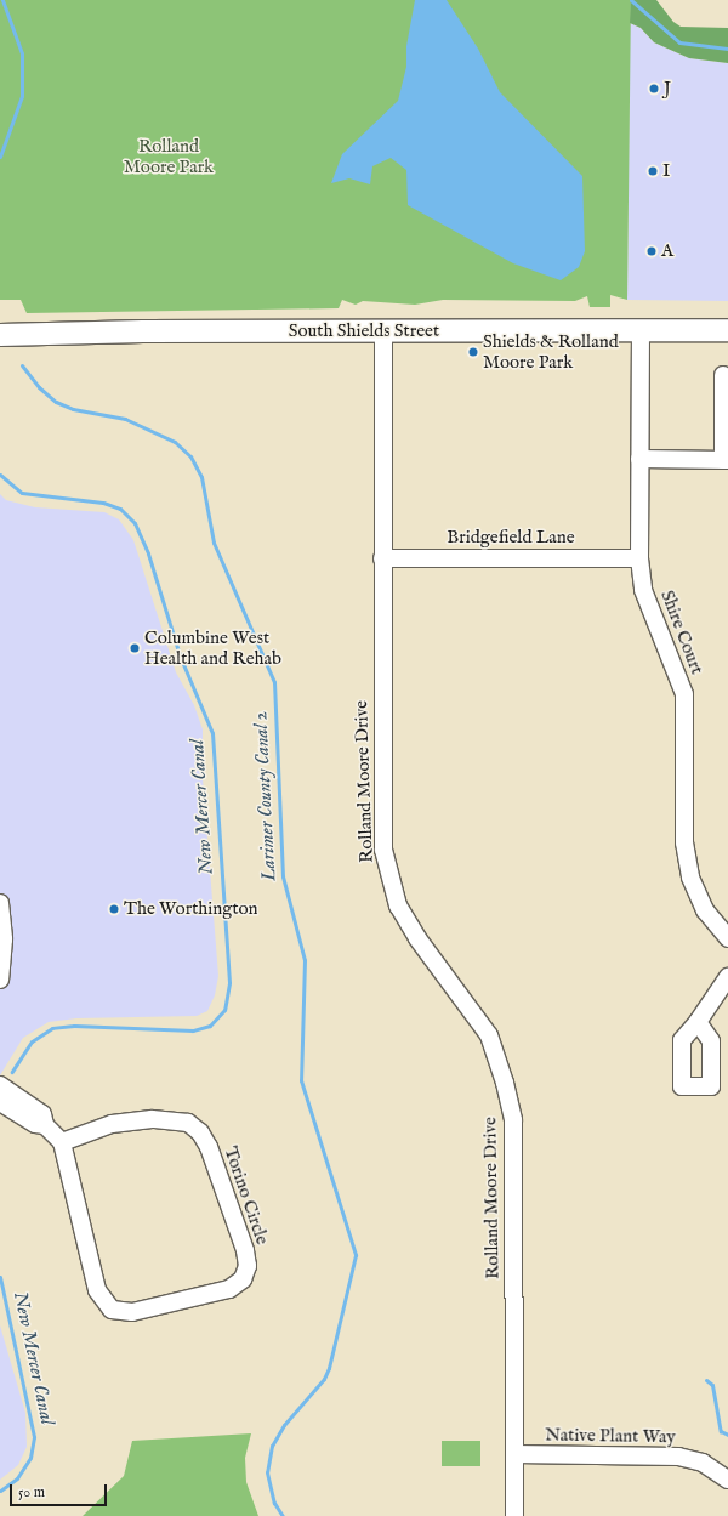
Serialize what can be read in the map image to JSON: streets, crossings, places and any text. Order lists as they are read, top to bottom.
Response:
{
  "streets": {
    "main road": ["South Shields Street"],
    "street": [
      "Bridgefield Lane",
      "Shire Court",
      "Rolland Moore Drive",
      "Torino Circle",
      "Native Plant Way"
    ]
  },
  "crossings": [
    ["South Shields Street", "Shire Court"],
    ["South Shields Street", "Rolland Moore Drive"],
    ["Bridgefield Lane", "Shire Court"],
    ["Bridgefield Lane", "Rolland Moore Drive"],
    ["Rolland Moore Drive", "Native Plant Way"]
  ],
  "water": ["Larimer County Canal 2", "New Mercer Canal"],
  "parks": ["Rolland Moore Park"],
  "places": [
    "J",
    "I",
    "A",
    "Shields & Rolland Moore Park",
    "Columbine West Health and Rehab",
    "The Worthington"
  ],
  "scale_bar": "50 m"
}
